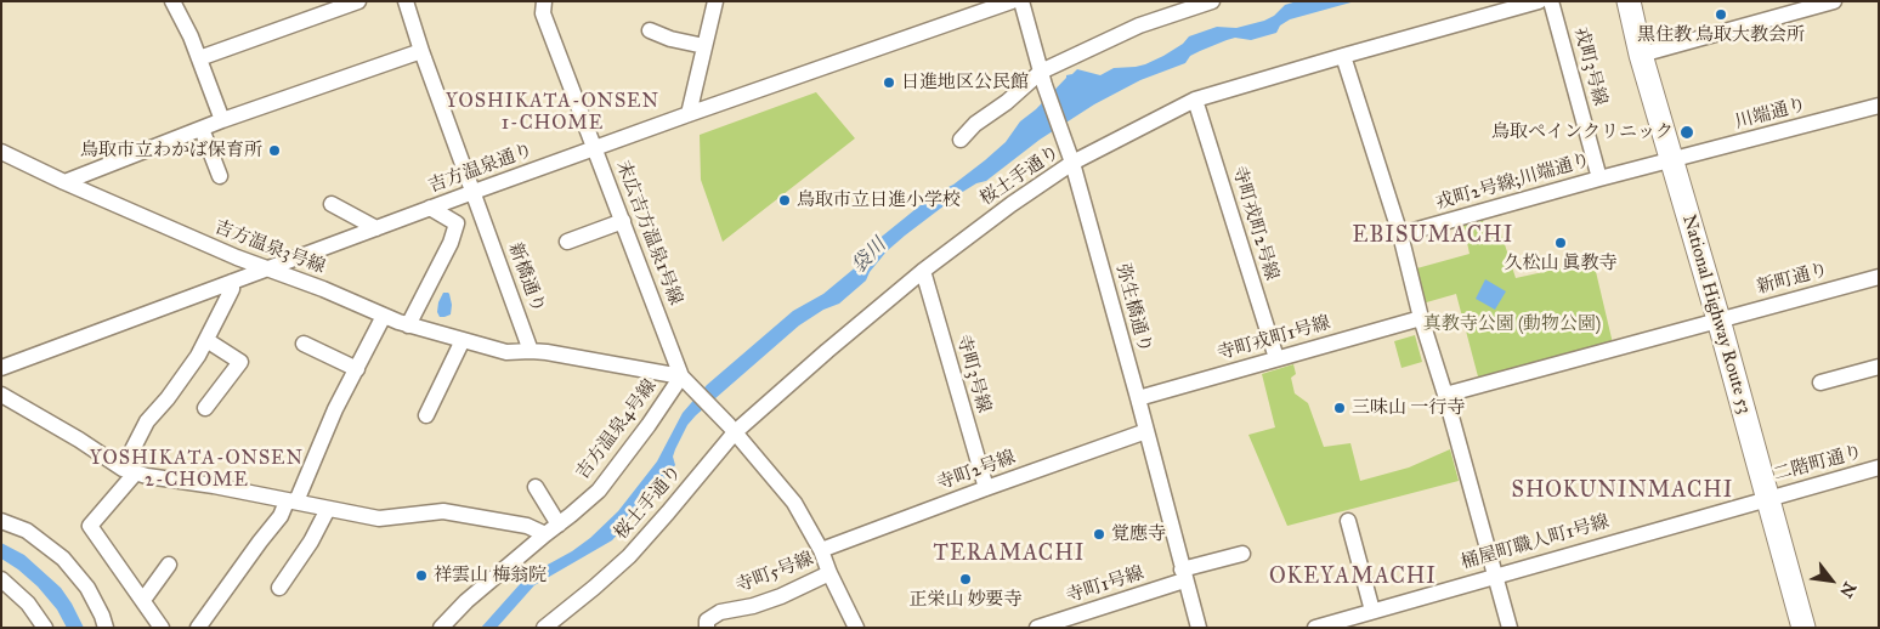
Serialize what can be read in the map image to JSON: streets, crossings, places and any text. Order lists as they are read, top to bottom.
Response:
{
  "streets": {
    "highway": ["National Highway Route 53"],
    "street": [
      "戎町3号線",
      "川端通り",
      "吉方温泉通り",
      "桜土手通り",
      "戎町2号線;川端通り",
      "寺町戎町2号線",
      "末広吉方温泉1号線",
      "吉方温泉3号線",
      "新橋通り",
      "新町通り",
      "弥生橋通り",
      "寺町戎町1号線",
      "寺町3号線",
      "吉方温泉4号線",
      "二階町通り",
      "寺町2号線",
      "桶屋町職人町1号線",
      "寺町5号線",
      "寺町1号線"
    ]
  },
  "crossings": [
    ["戎町3号線", "戎町2号線;川端通り"],
    ["川端通り", "戎町2号線;川端通り"],
    ["川端通り", "National Highway Route 53"],
    ["吉方温泉通り", "末広吉方温泉1号線"],
    ["吉方温泉通り", "吉方温泉3号線"],
    ["吉方温泉通り", "新橋通り"],
    ["桜土手通り", "寺町戎町2号線"],
    ["桜土手通り", "弥生橋通り"],
    ["桜土手通り", "寺町3号線"],
    ["戎町2号線;川端通り", "National Highway Route 53"],
    ["寺町戎町2号線", "寺町戎町1号線"],
    ["末広吉方温泉1号線", "吉方温泉4号線"],
    ["吉方温泉3号線", "新橋通り"],
    ["新町通り", "National Highway Route 53"],
    ["弥生橋通り", "寺町戎町1号線"],
    ["弥生橋通り", "寺町2号線"],
    ["弥生橋通り", "寺町1号線"],
    ["National Highway Route 53", "二階町通り"],
    ["National Highway Route 53", "桶屋町職人町1号線"],
    ["寺町3号線", "寺町2号線"],
    ["二階町通り", "桶屋町職人町1号線"]
  ],
  "districts": [
    "YOSHIKATA-ONSEN 1-CHOME",
    "EBISUMACHI",
    "YOSHIKATA-ONSEN 2-CHOME",
    "SHOKUNINMACHI",
    "TERAMACHI",
    "OKEYAMACHI"
  ],
  "water": ["袋川"],
  "parks": ["真教寺公園 (動物公園)"],
  "places": [
    "黒住教 鳥取大教会所",
    "日進地区公民館",
    "鳥取ペインクリニック",
    "鳥取市立わかば保育所",
    "鳥取市立日進小学校",
    "久松山 眞教寺",
    "三味山 一行寺",
    "覚應寺",
    "祥雲山 梅翁院",
    "正栄山 妙要寺"
  ],
  "north": "bottom right"
}
